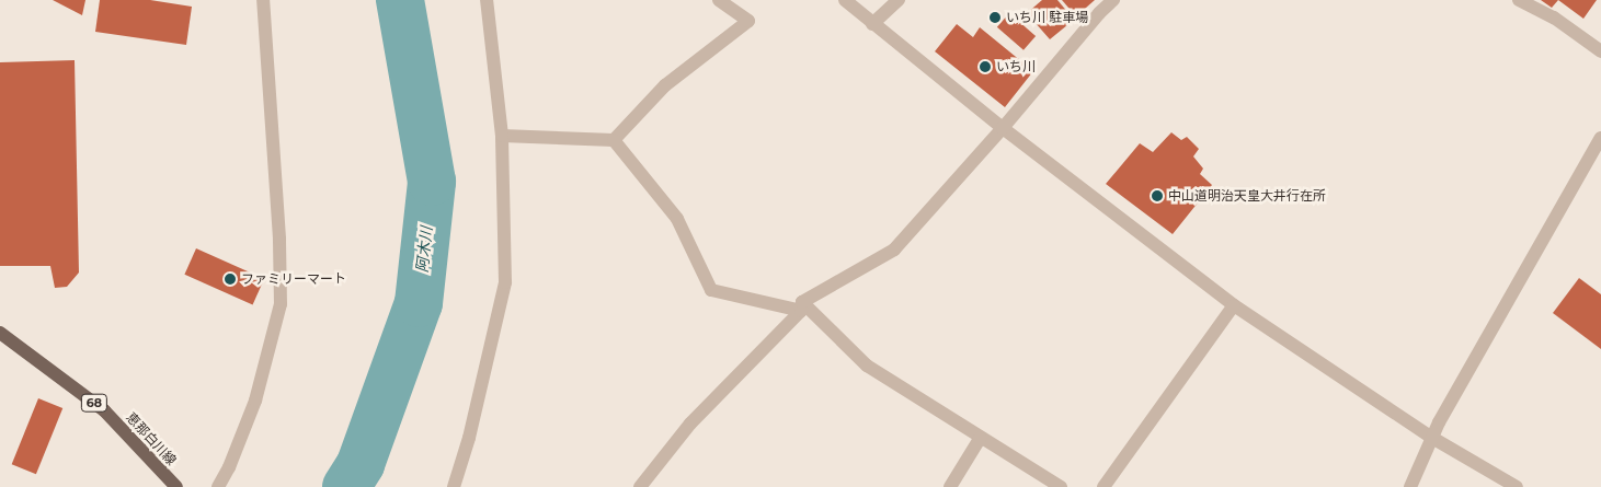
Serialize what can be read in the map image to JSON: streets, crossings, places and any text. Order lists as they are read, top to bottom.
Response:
{
  "streets": {
    "main road": ["68", "恵那白川線"]
  },
  "water": ["阿木川"],
  "places": [
    "いち川 駐車場",
    "いち川",
    "中山道明治天皇大井行在所",
    "ファミリーマート"
  ]
}
